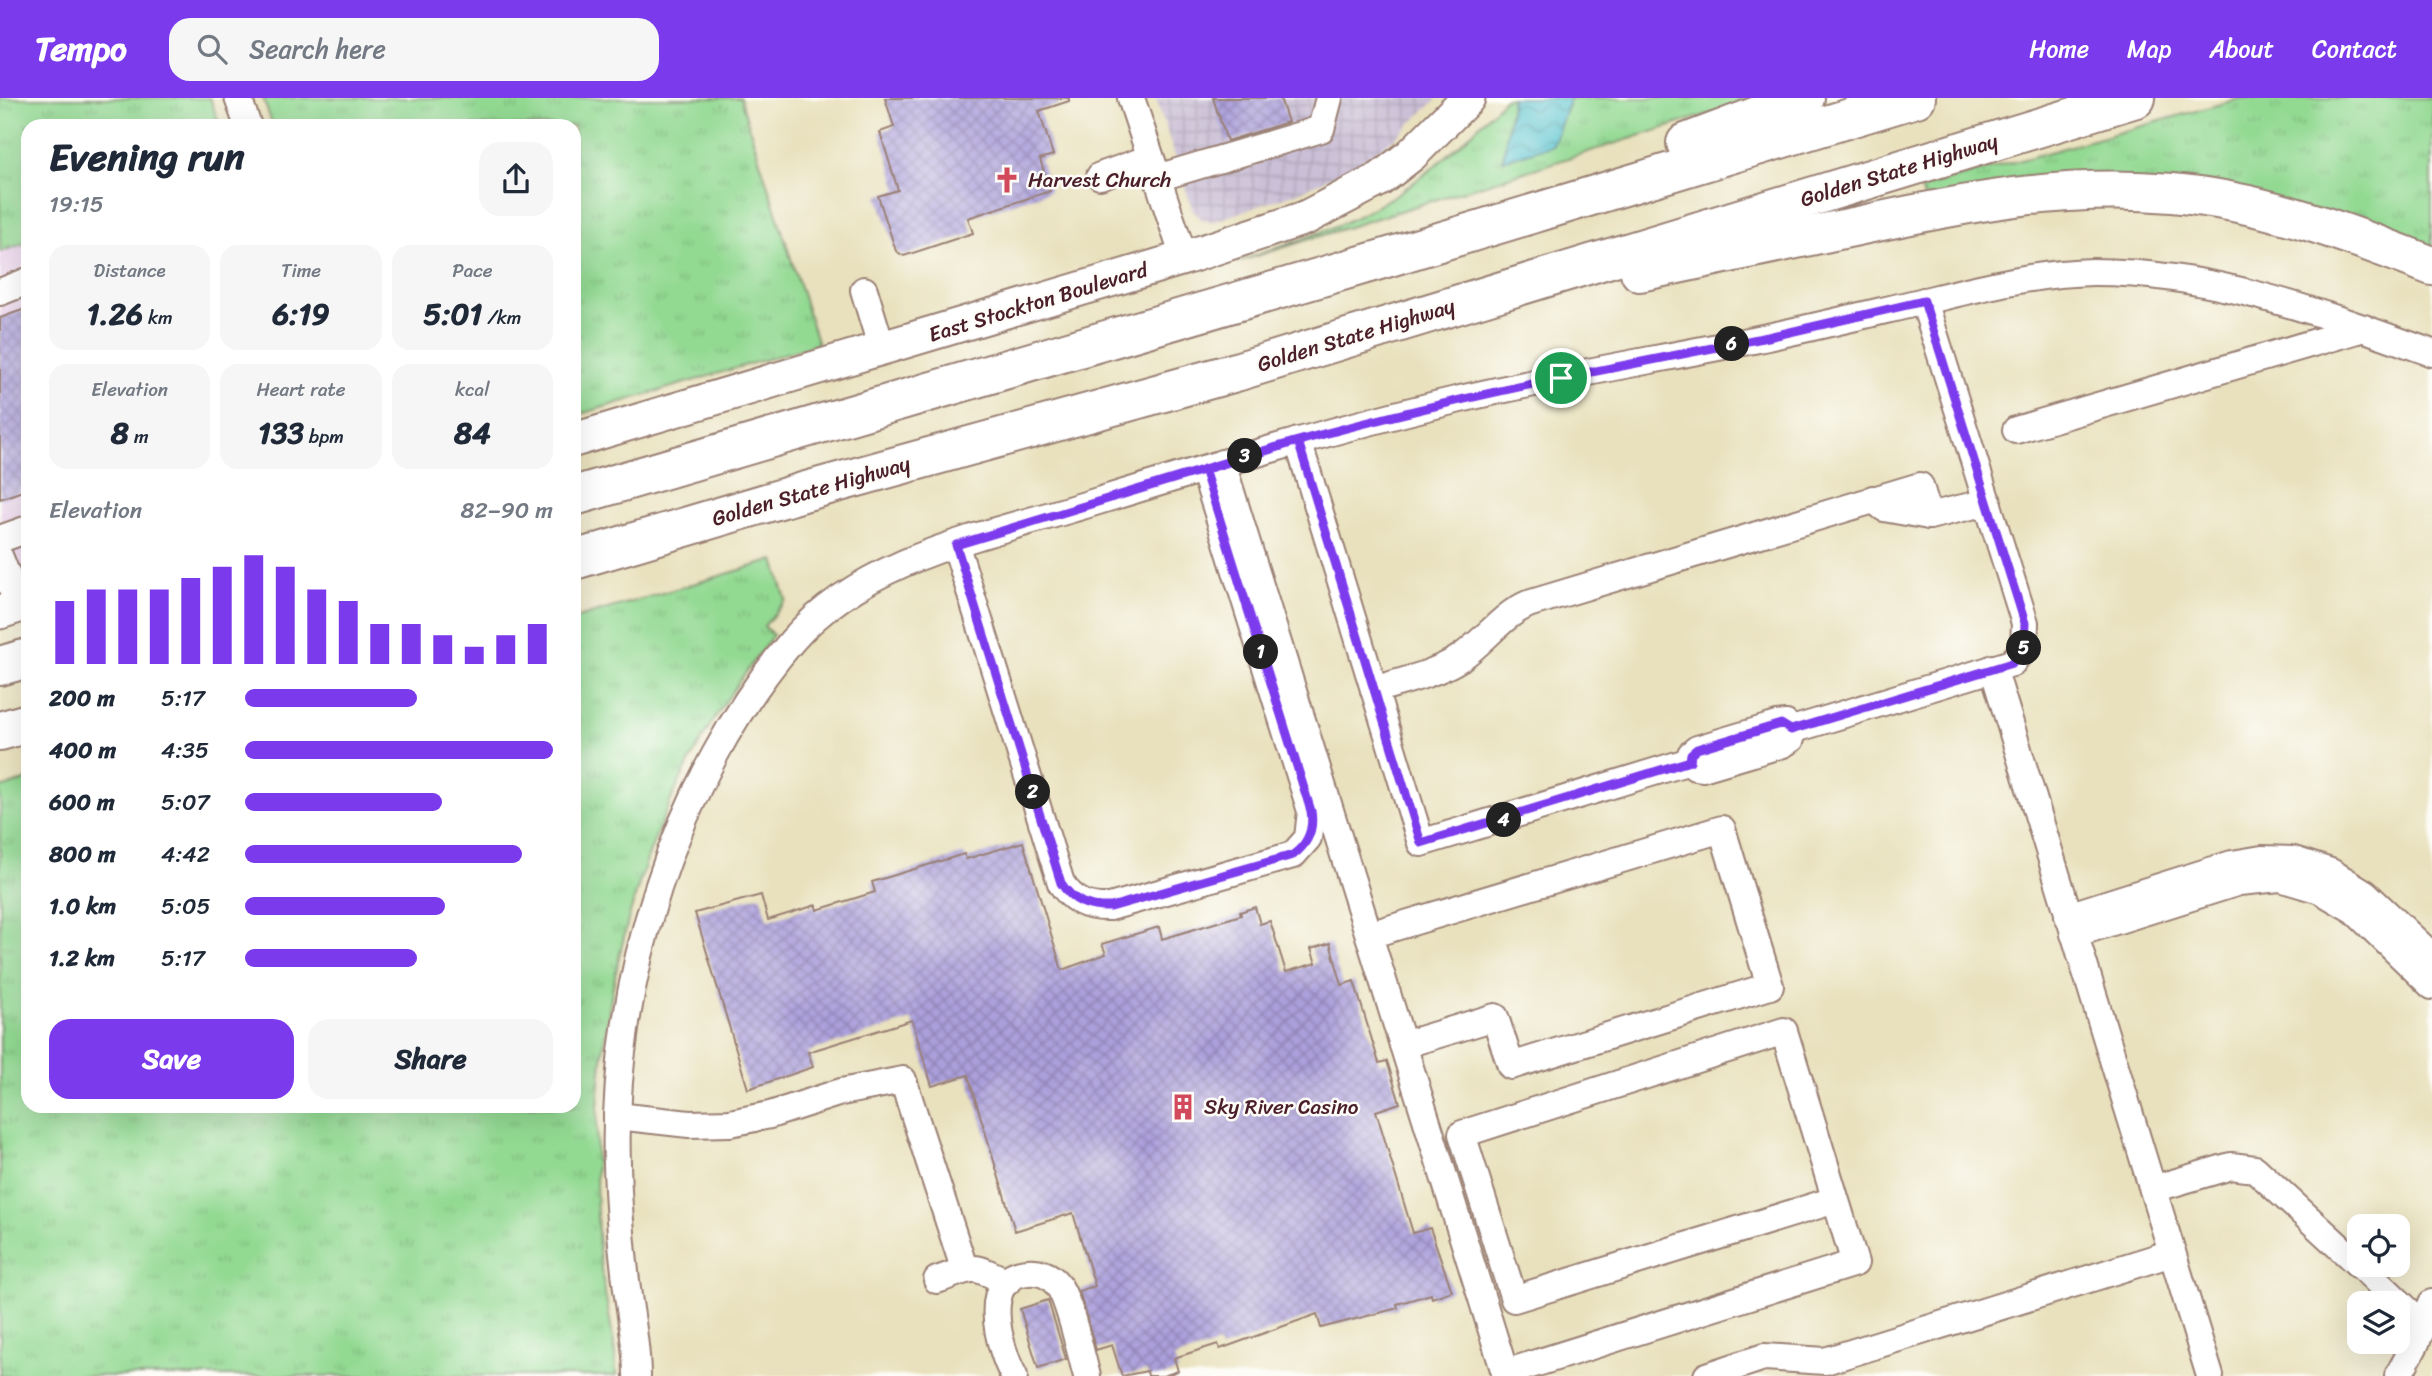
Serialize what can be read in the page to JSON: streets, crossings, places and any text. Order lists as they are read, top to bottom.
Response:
{
  "streets": {
    "highway": ["Golden State Highway"],
    "main road": ["East Stockton Boulevard"]
  },
  "places": {
    "church": ["Harvest Church"],
    "building": ["Sky River Casino"]
  },
  "page": {
    "header": "Tempo",
    "search": "Search here",
    "nav": [
      "Home",
      "Map",
      "About",
      "Contact"
    ],
    "heading": ["Evening run", "19:15"],
    "stats": [
      ["Distance", "1.26 km"],
      ["Time", "6:19"],
      ["Pace", "5:01 /km"],
      ["Elevation", "8 m"],
      ["Heart rate", "133 bpm"],
      ["kcal", "84"]
    ],
    "pins": [
      "6",
      "3",
      "5",
      "1",
      "2",
      "4"
    ],
    "chart": ["Elevation", "82–90 m"],
    "list": [
      {
        "name": "200 m",
        "note": "5:17"
      },
      {
        "name": "400 m",
        "note": "4:35"
      },
      {
        "name": "600 m",
        "note": "5:07"
      },
      {
        "name": "800 m",
        "note": "4:42"
      },
      {
        "name": "1.0 km",
        "note": "5:05"
      },
      {
        "name": "1.2 km",
        "note": "5:17"
      }
    ],
    "buttons": ["Save", "Share"]
  }
}
